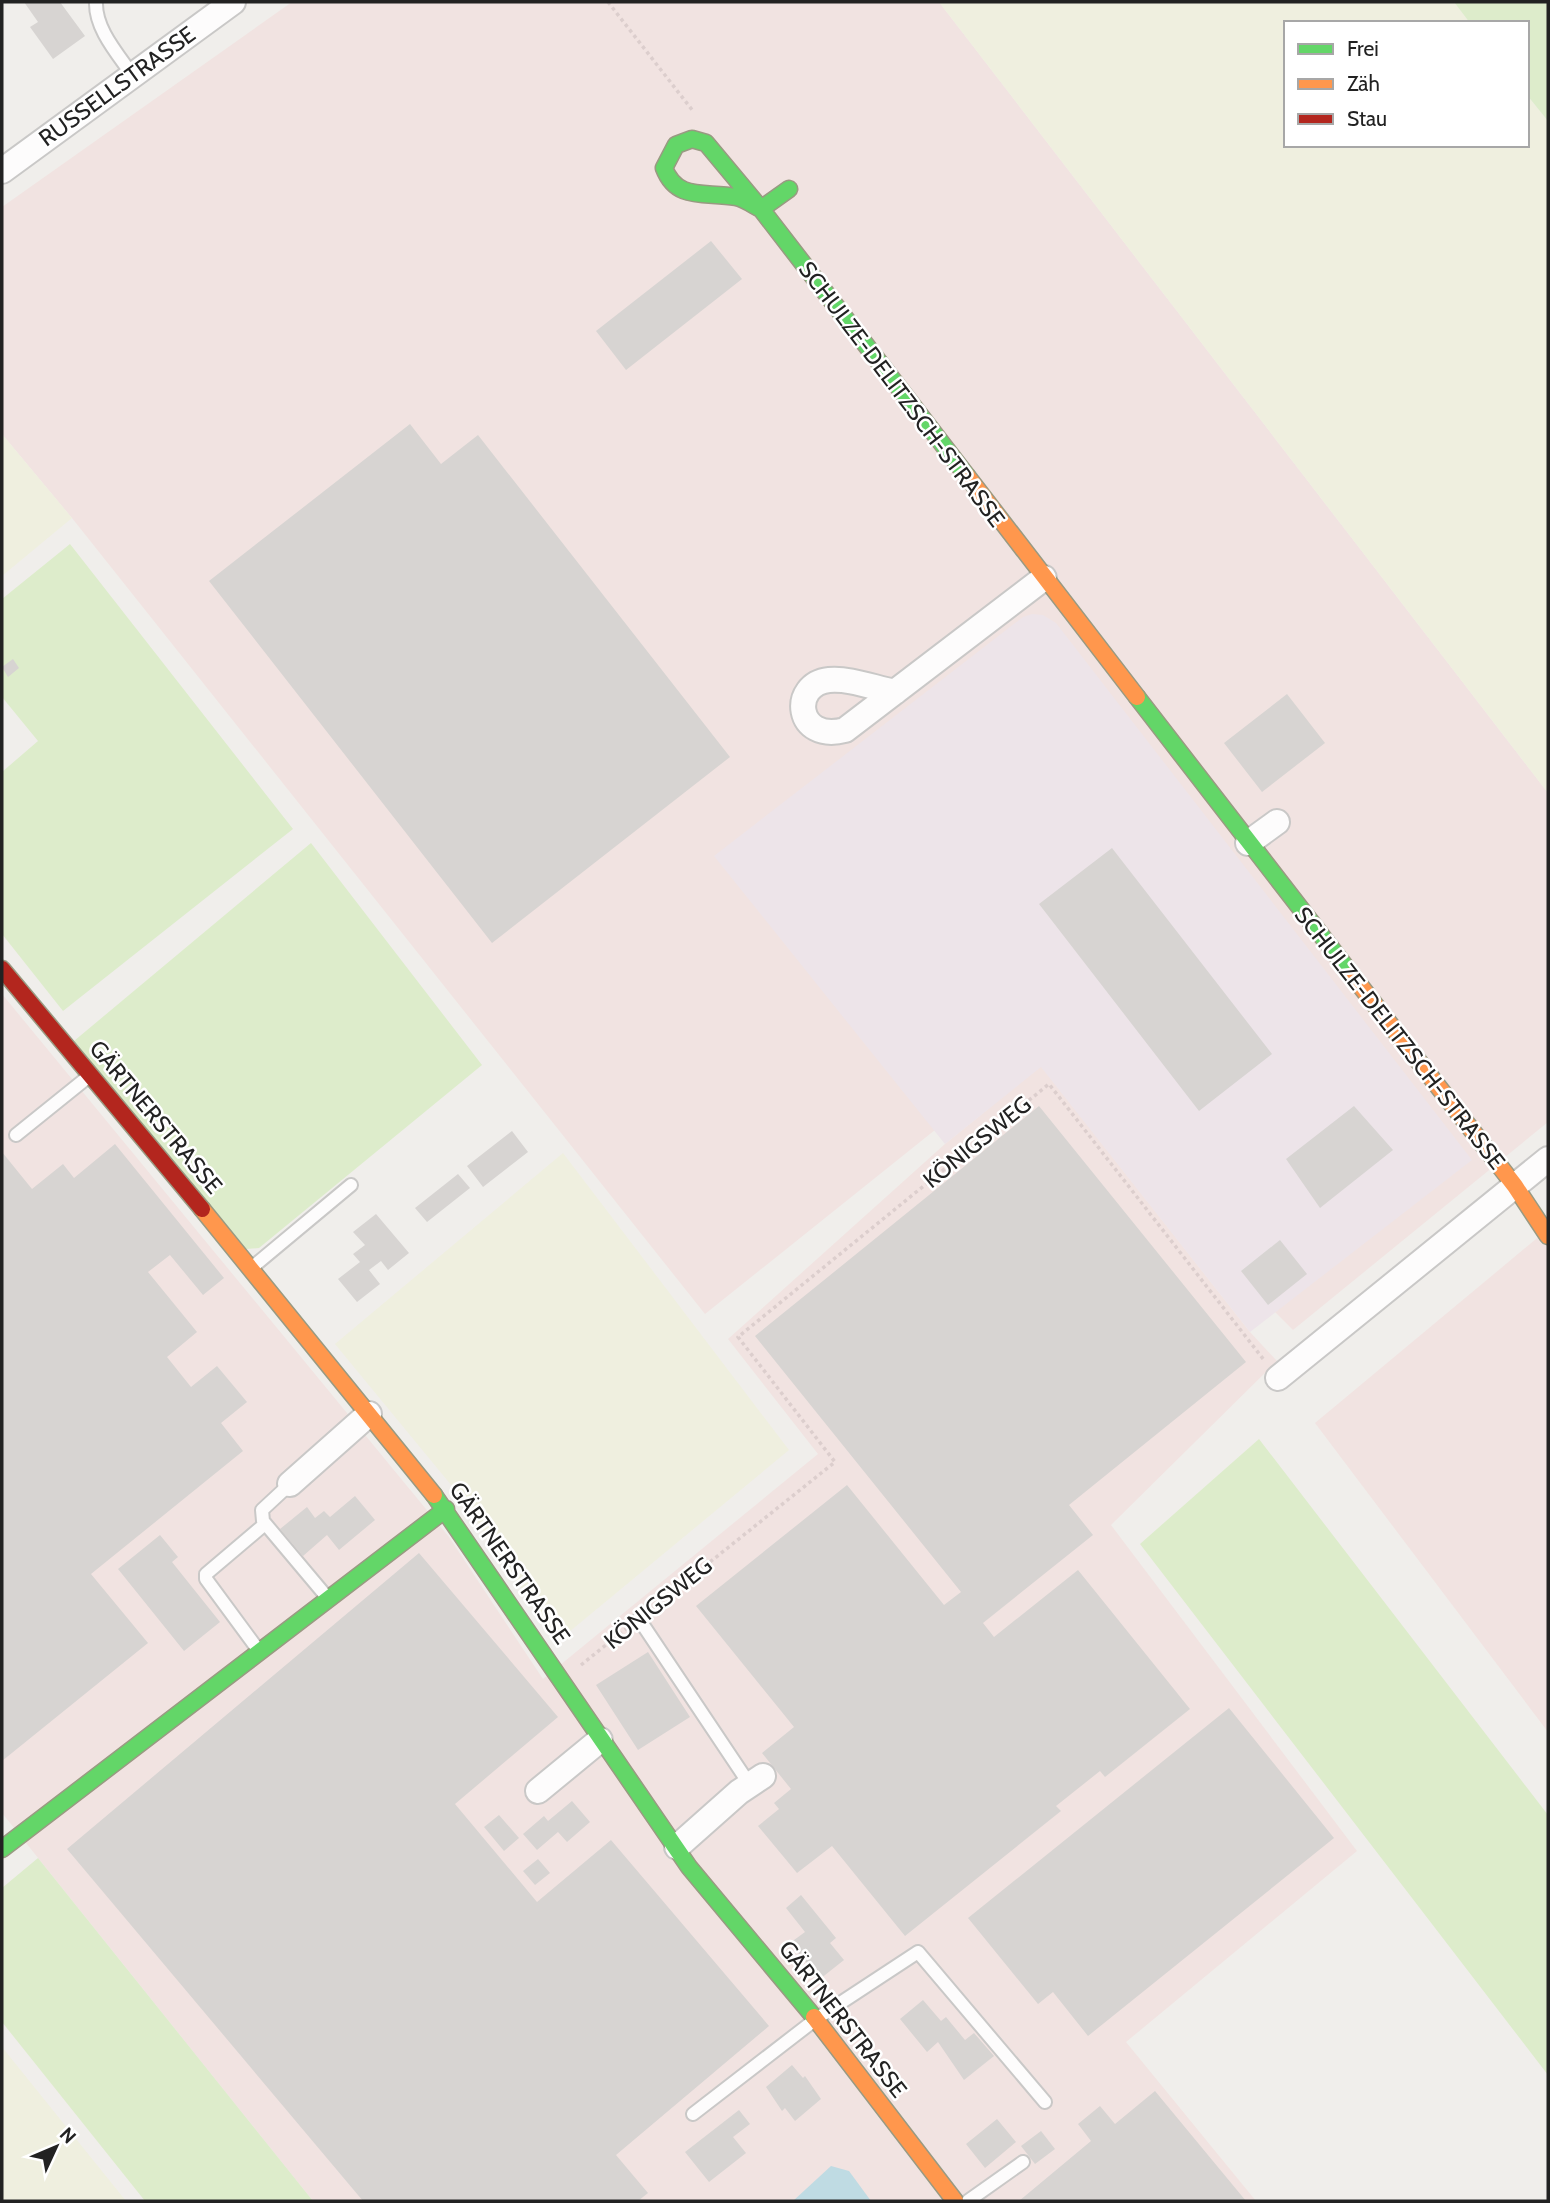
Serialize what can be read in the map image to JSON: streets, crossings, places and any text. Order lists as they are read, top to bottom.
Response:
{
  "streets": {
    "street": ["RUSSELLSTRASSE", "SCHULZE-DELITZSCH-STRASSE", "GÄRTNERSTRASSE"],
    "path": ["KÖNIGSWEG"]
  },
  "crossings": [
    ["GÄRTNERSTRASSE", "KÖNIGSWEG"]
  ],
  "legend": ["Frei", "Zäh", "Stau"],
  "north": "top right"
}
